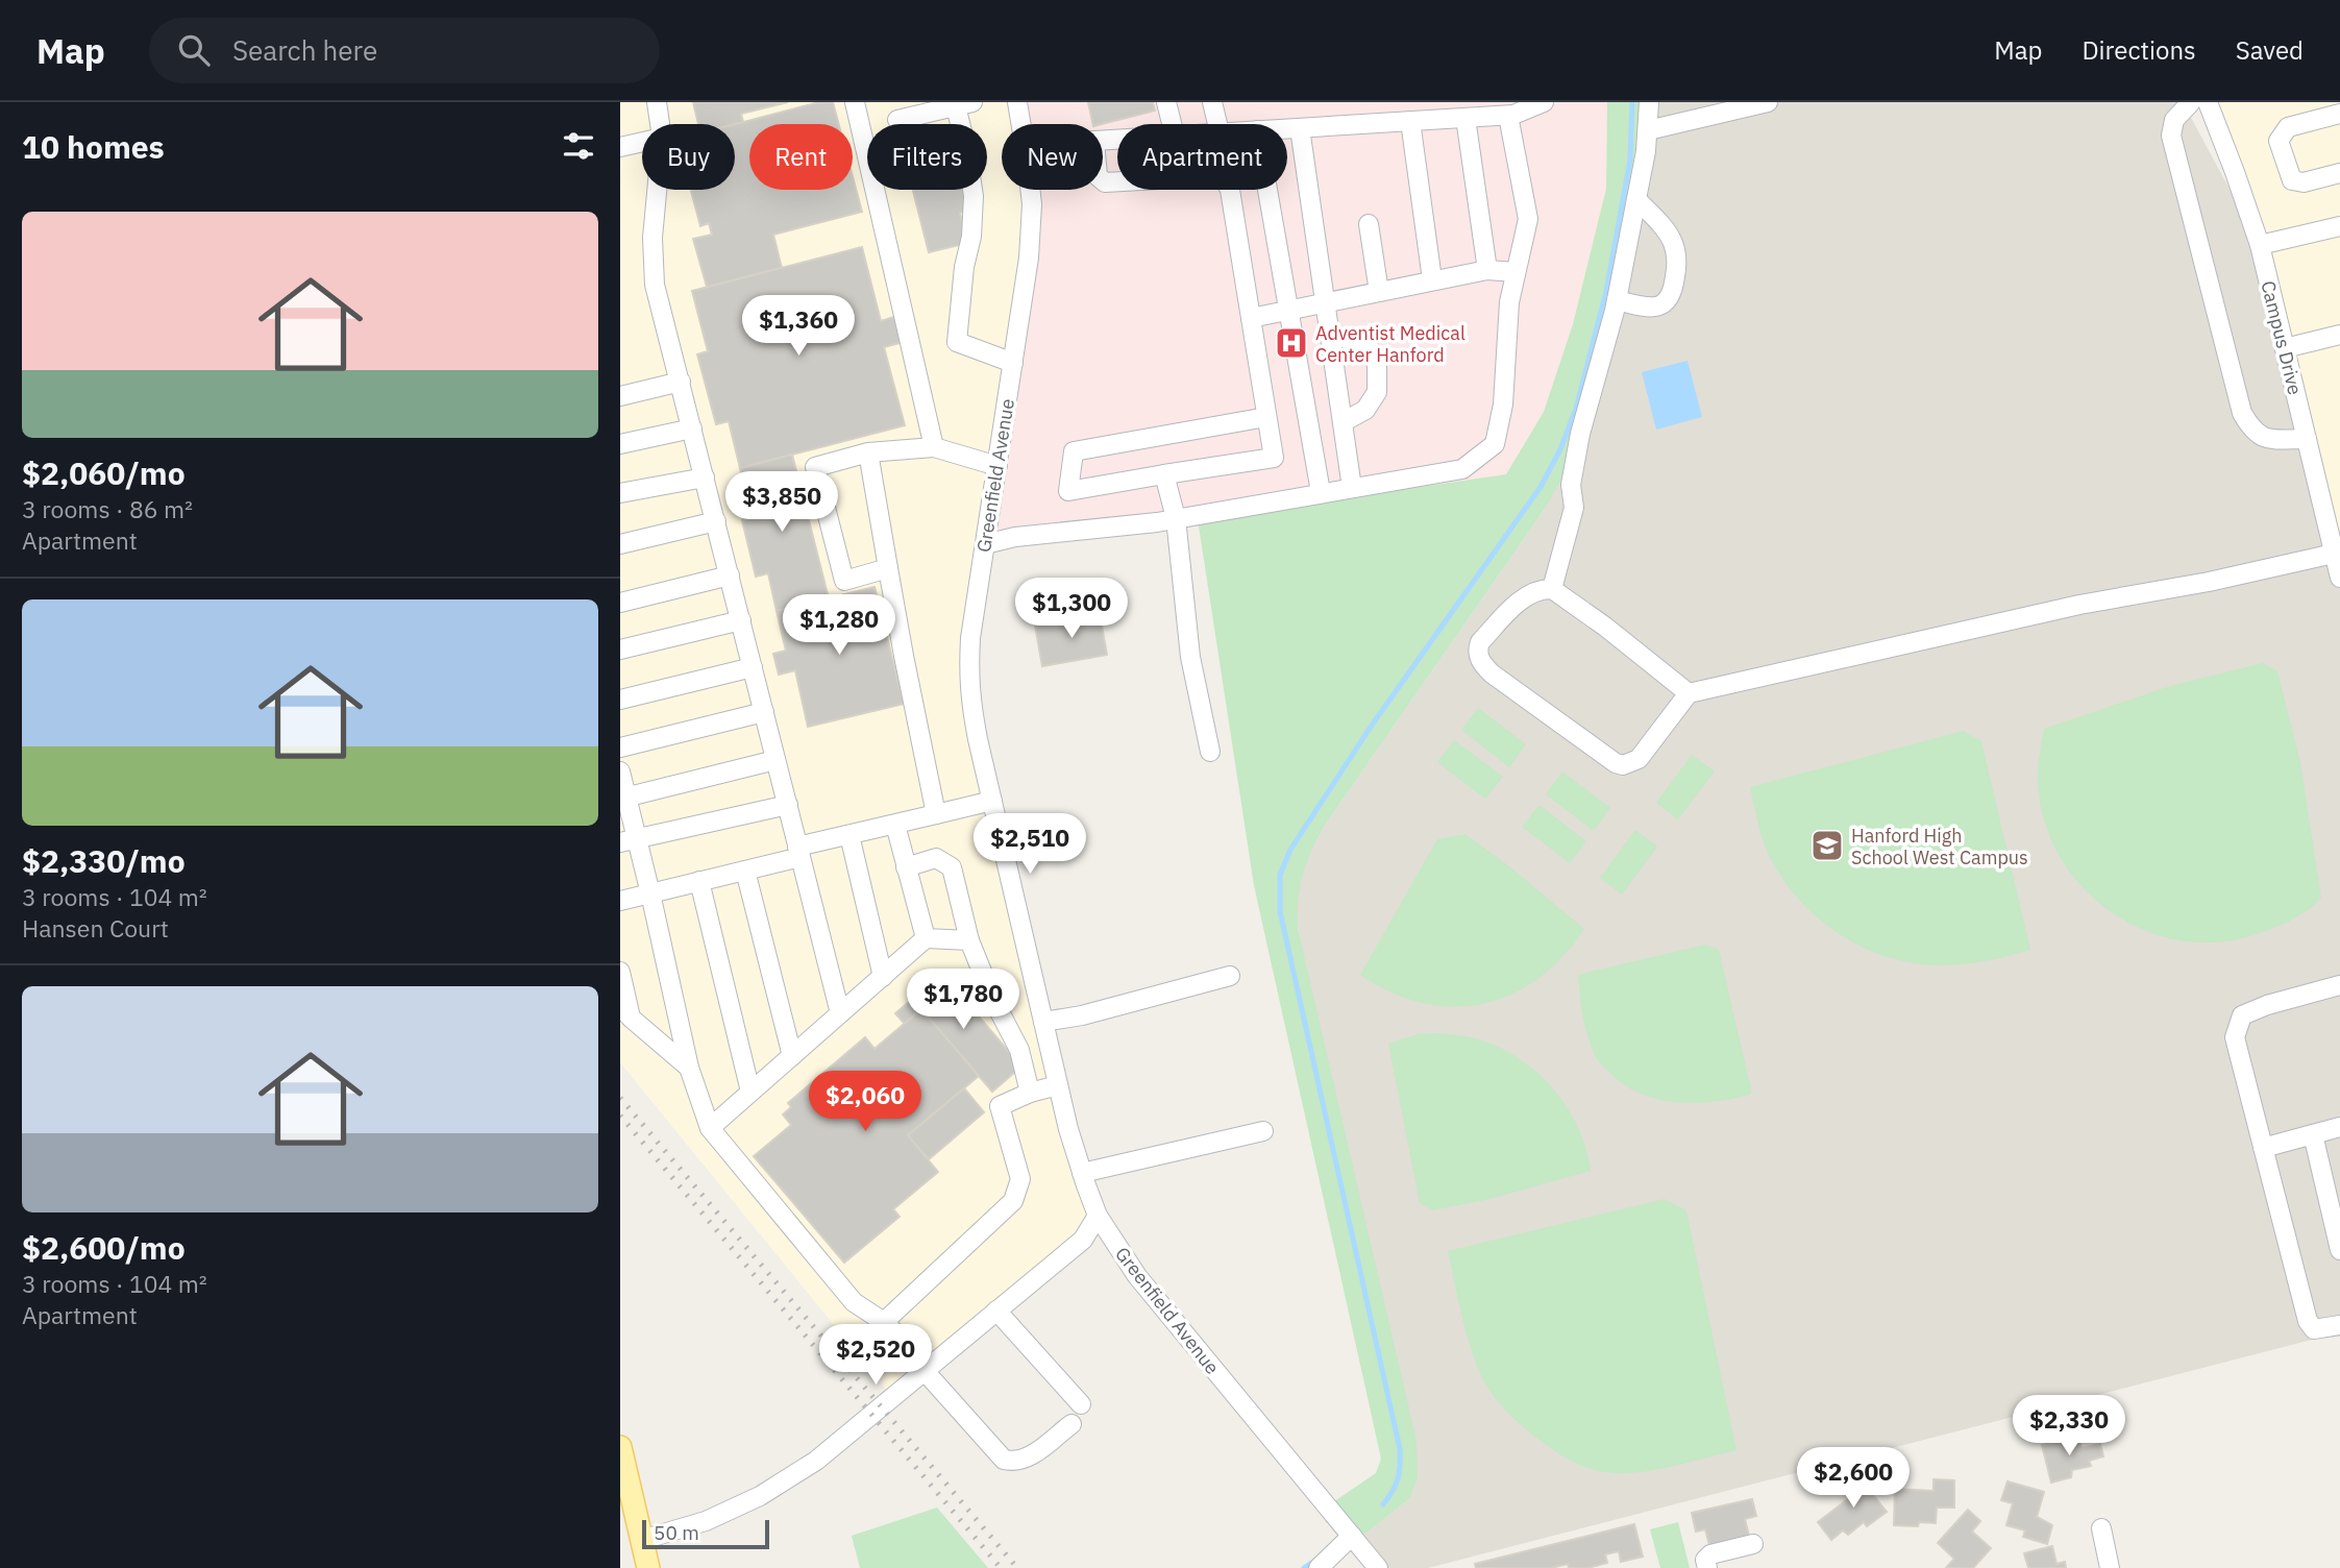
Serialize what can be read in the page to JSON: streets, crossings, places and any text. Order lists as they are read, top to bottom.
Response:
{
  "streets": {
    "street": ["Campus Drive", "Greenfield Avenue"]
  },
  "places": {
    "hospital": ["Adventist Medical Center Hanford"],
    "school or university": ["Hanford High School West Campus"]
  },
  "scale_bar": "50 m",
  "page": {
    "header": "Map",
    "search": "Search here",
    "nav": ["Map", "Directions", "Saved"],
    "heading": "10 homes",
    "chip": [
      "Buy",
      "Rent",
      "Filters",
      "New",
      "Apartment"
    ],
    "list": [
      {
        "name": "$2,060/mo",
        "note": "3 rooms · 86 m² · Apartment"
      },
      {
        "name": "$2,330/mo",
        "note": "3 rooms · 104 m² · Hansen Court"
      },
      {
        "name": "$2,600/mo",
        "note": "3 rooms · 104 m² · Apartment"
      }
    ],
    "price": [
      "$1,360",
      "$3,850",
      "$1,300",
      "$1,280",
      "$2,510",
      "$1,780",
      "$2,060",
      "$2,520",
      "$2,330",
      "$2,600"
    ],
    "scale": "50 m"
  }
}
